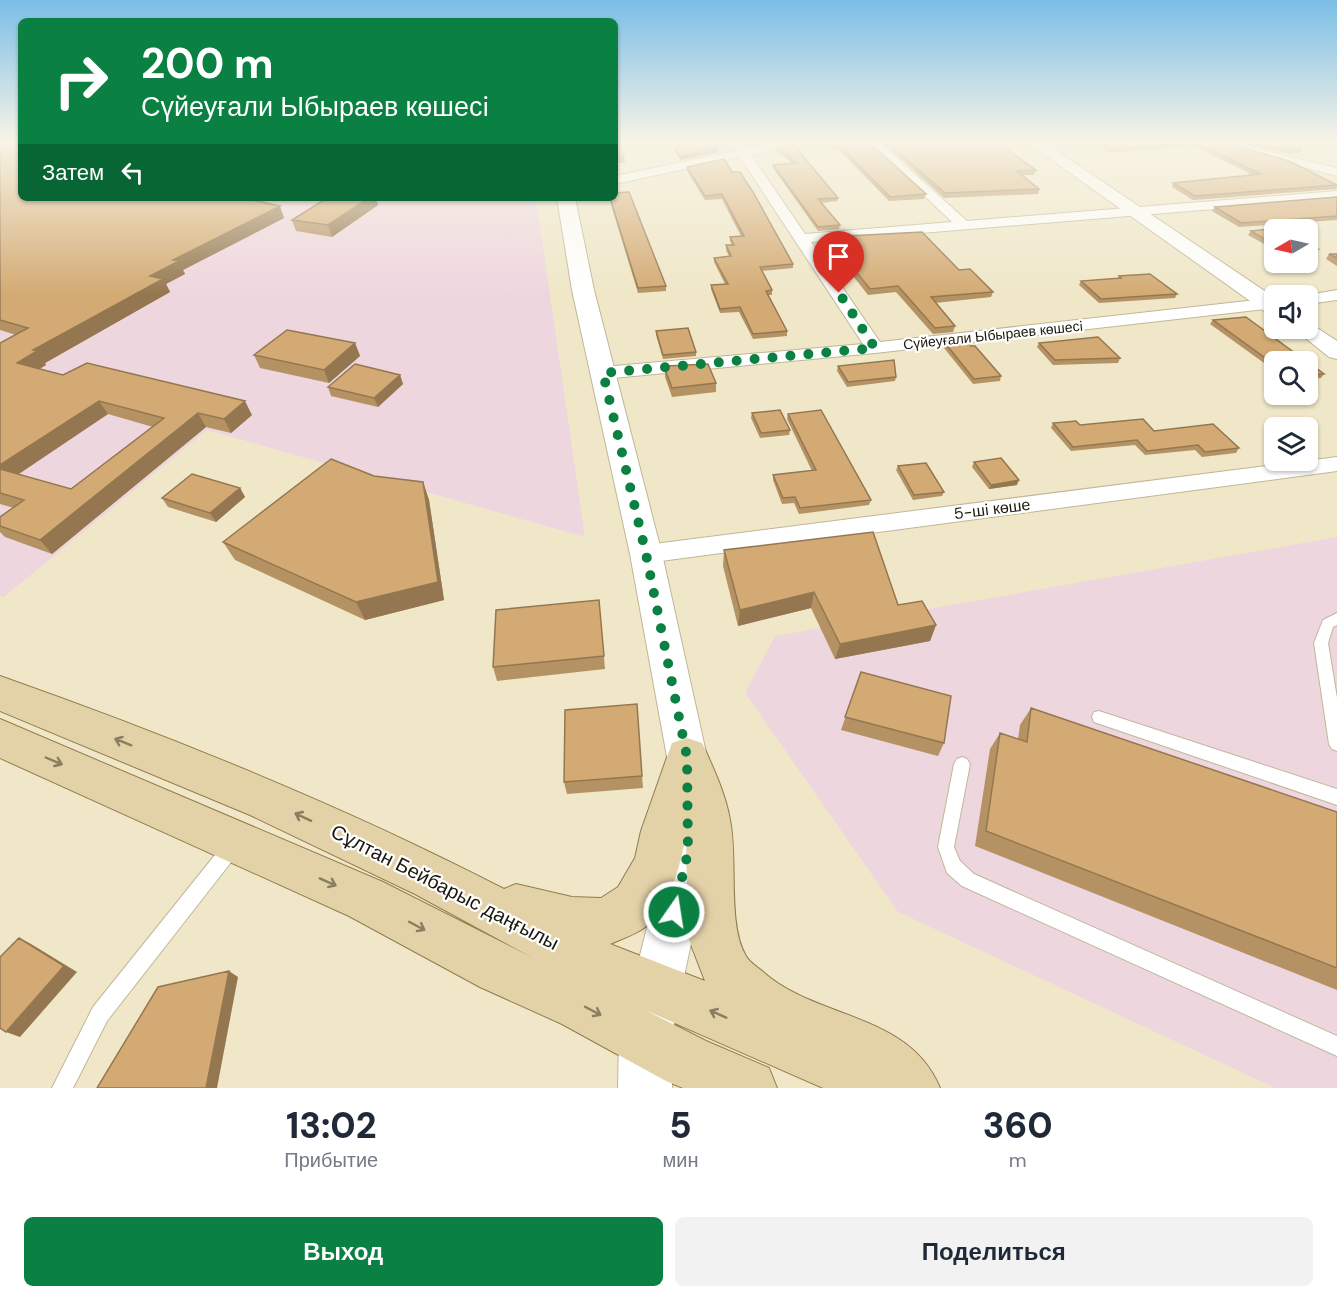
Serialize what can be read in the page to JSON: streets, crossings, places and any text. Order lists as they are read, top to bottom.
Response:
{
  "streets": {
    "main road": ["Сұлтан Бейбарыс даңғылы"],
    "street": ["Сүйеуғали Ыбыраев көшесi", "5-шi көше"]
  },
  "north": "left",
  "page": {
    "turn": ["200 m", "Сүйеуғали Ыбыраев көшесi"],
    "then": "Затем",
    "eta": [
      "13:02",
      "Прибытие",
      "5",
      "мин",
      "360",
      "m"
    ],
    "buttons": ["Выход", "Поделиться"]
  }
}
